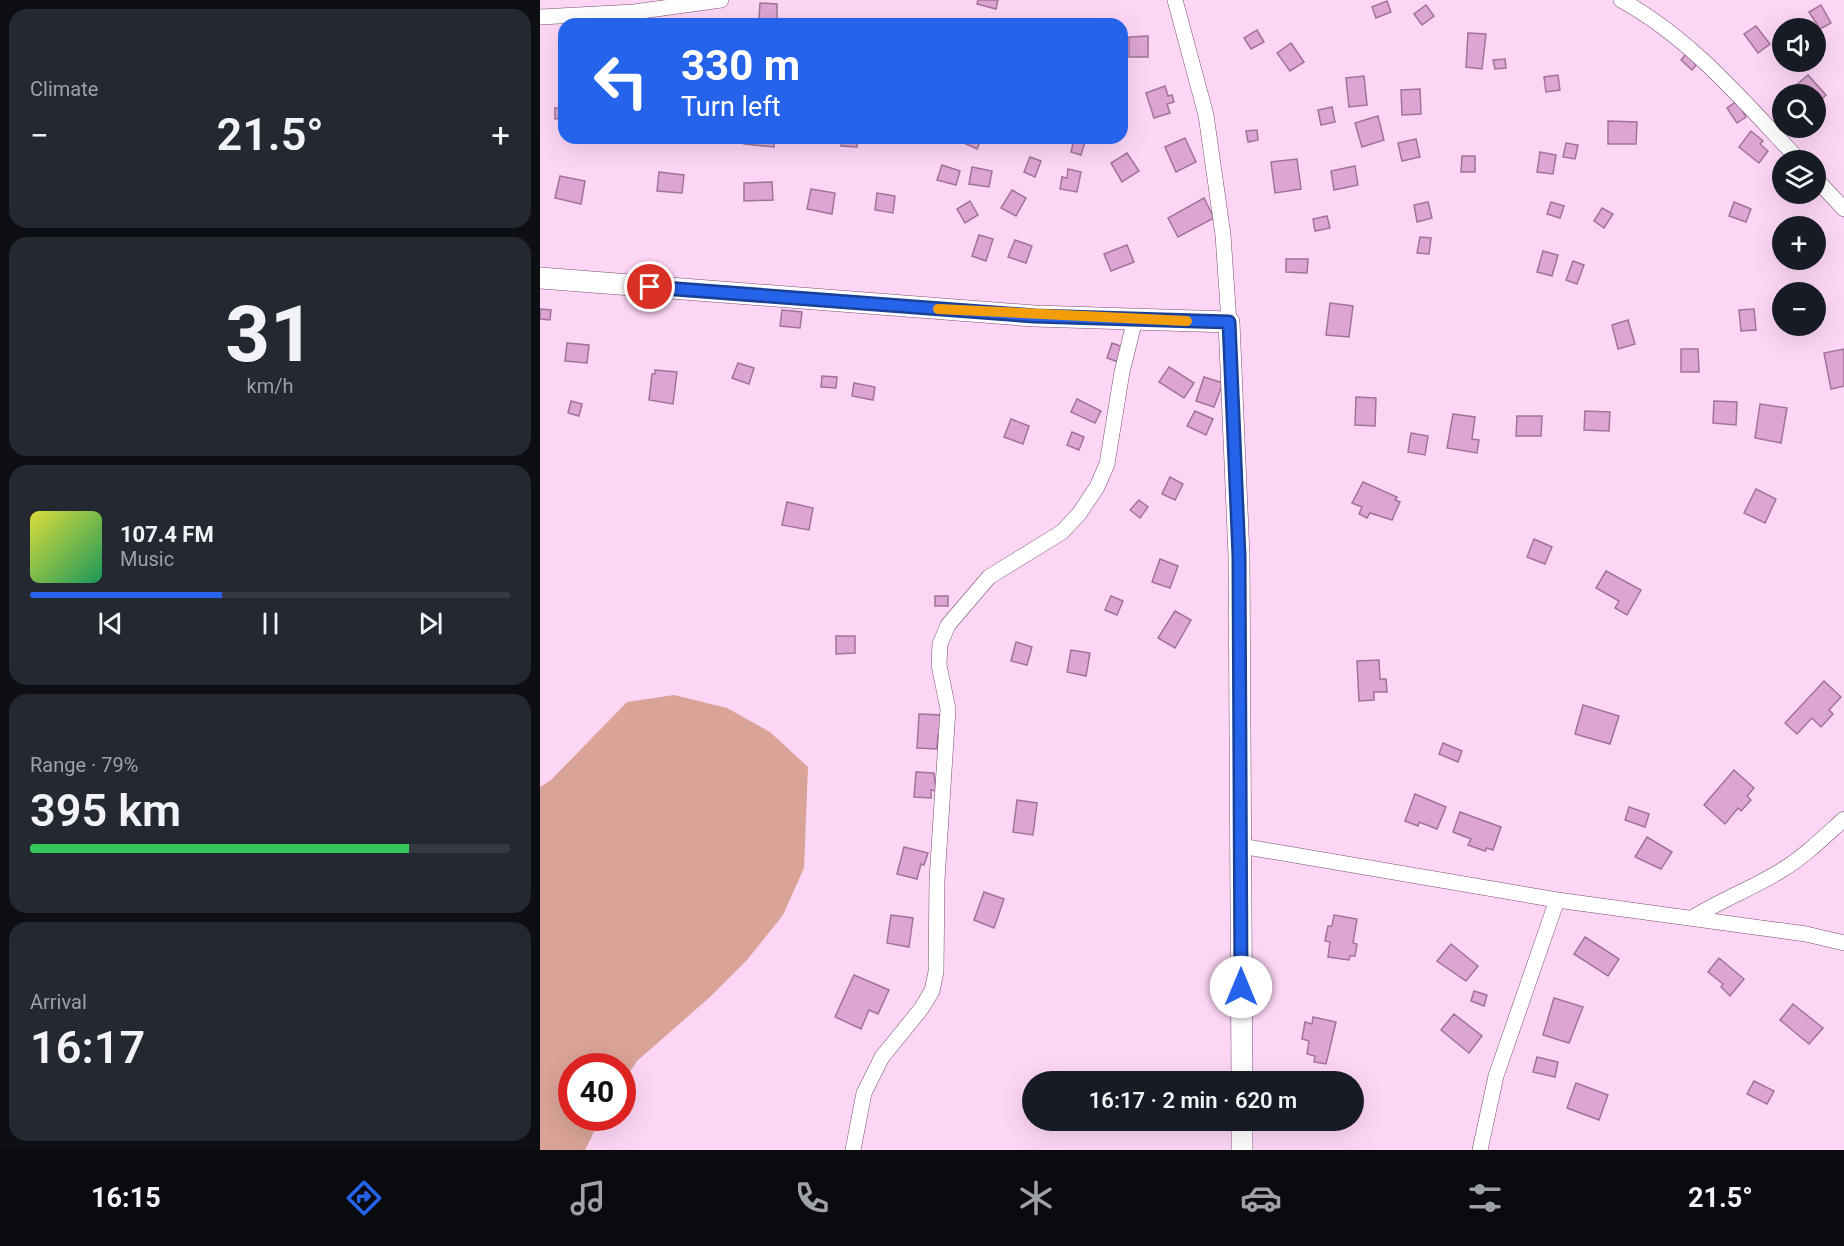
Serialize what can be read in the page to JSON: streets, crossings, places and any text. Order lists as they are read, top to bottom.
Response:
{
  "page": {
    "tile": [
      "Climate",
      ["31", "km/h"],
      ["Range · 79%", "395 km"],
      ["Arrival", "16:17"]
    ],
    "map_buttons": ["+", "−"],
    "turn": ["330 m", "Turn left"],
    "heat": ["−", "21.5°", "+"],
    "song": ["107.4 FM", "Music"],
    "limit": "40",
    "trip": "16:17 · 2 min · 620 m",
    "tabs": ["16:15", "21.5°"]
  }
}
